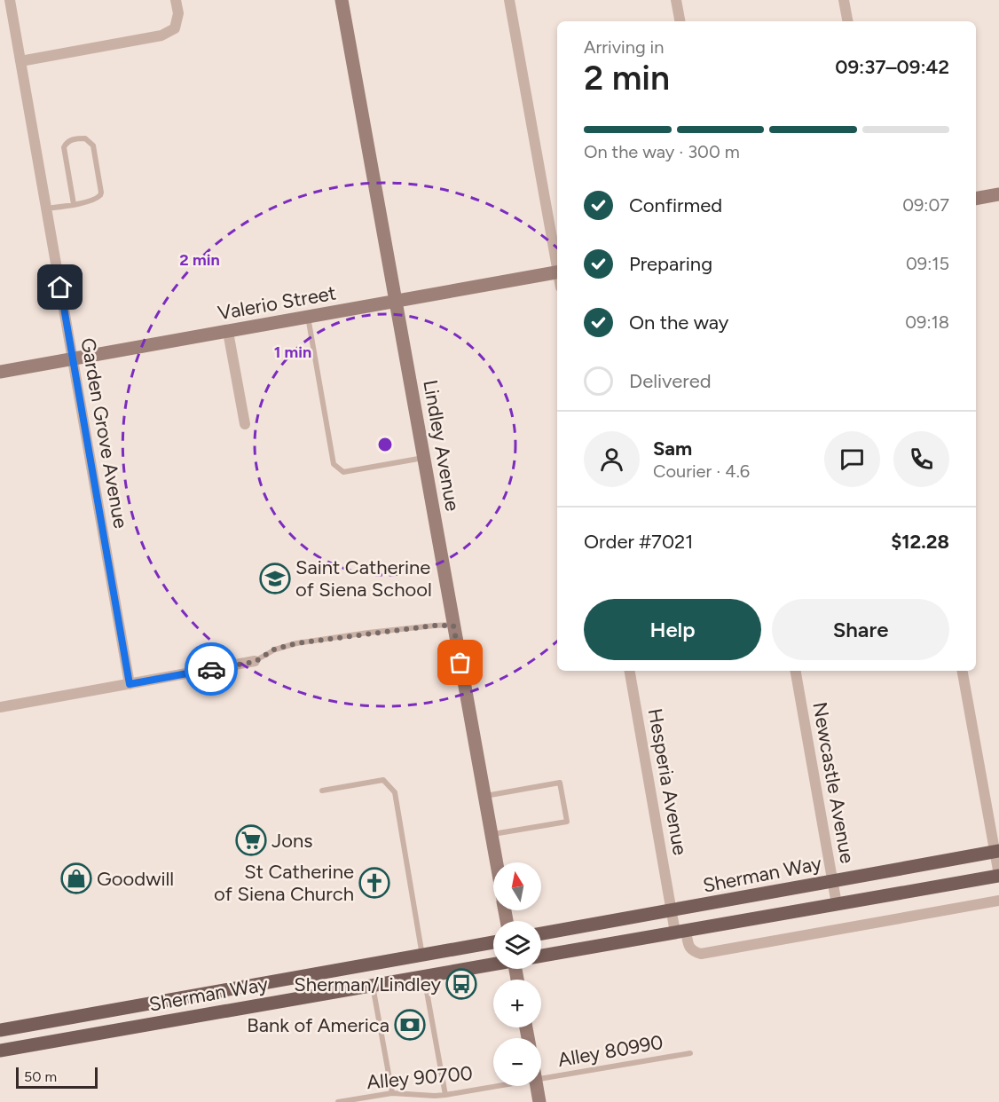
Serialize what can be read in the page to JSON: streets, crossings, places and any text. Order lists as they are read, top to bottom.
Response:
{
  "streets": {
    "main road": ["Valerio Street", "Lindley Avenue", "Sherman Way"],
    "street": ["Garden Grove Avenue", "Hesperia Avenue", "Newcastle Avenue"],
    "lane": ["Alley 80990", "Alley 90700"]
  },
  "crossings": [
    ["Valerio Street", "Garden Grove Avenue"],
    ["Valerio Street", "Lindley Avenue"],
    ["Hesperia Avenue", "Sherman Way"],
    ["Newcastle Avenue", "Sherman Way"]
  ],
  "places": {
    "school or university": ["Saint Catherine of Siena School"],
    "supermarket": ["Jons"],
    "shop": ["Goodwill"],
    "church": ["St Catherine of Siena Church"],
    "bus stop": ["Sherman/Lindley"],
    "bank": ["Bank of America"]
  },
  "scale_bar": "50 m",
  "north": "top",
  "page": {
    "heading": ["2 min", "Arriving in", "09:37–09:42"],
    "panel": [
      "Sam",
      "Courier · 4.6",
      "Order #7021",
      "$12.28"
    ],
    "bar": "On the way · 300 m",
    "list": [
      ["Confirmed", "09:07"],
      ["Preparing", "09:15"],
      ["On the way", "09:18"],
      "Delivered"
    ],
    "buttons": ["Help", "Share"],
    "map_buttons": ["+", "−"],
    "scale": "50 m"
  },
  "rings": ["2 min", "1 min"]
}
